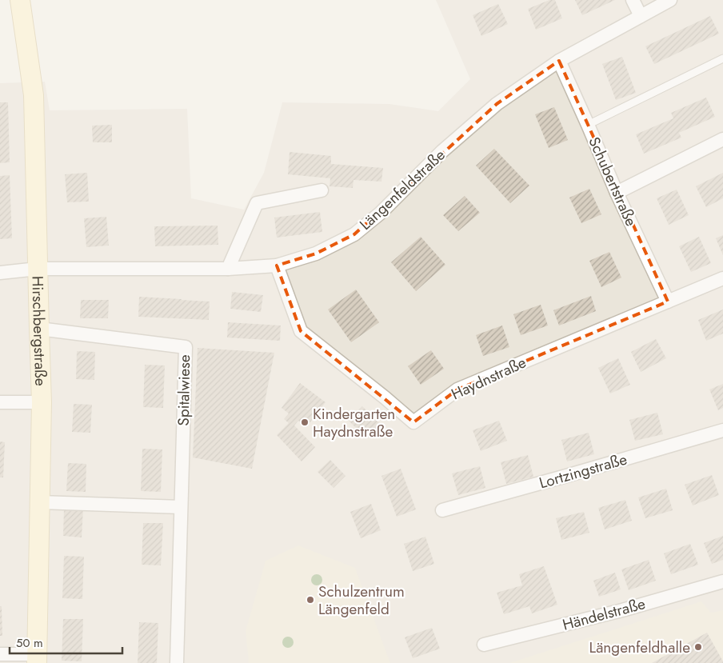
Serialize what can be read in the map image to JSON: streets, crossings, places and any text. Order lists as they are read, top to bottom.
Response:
{
  "streets": {
    "street": [
      "Schubertstraße",
      "Längenfeldstraße",
      "Hirschbergstraße",
      "Haydnstraße",
      "Spitalwiese",
      "Lortzingstraße",
      "Händelstraße"
    ]
  },
  "crossings": [
    ["Schubertstraße", "Längenfeldstraße"],
    ["Schubertstraße", "Haydnstraße"],
    ["Längenfeldstraße", "Hirschbergstraße"],
    ["Längenfeldstraße", "Haydnstraße"],
    ["Hirschbergstraße", "Spitalwiese"]
  ],
  "places": ["Kindergarten Haydnstraße", "Schulzentrum Längenfeld", "Längenfeldhalle"],
  "scale_bar": "50 m"
}
